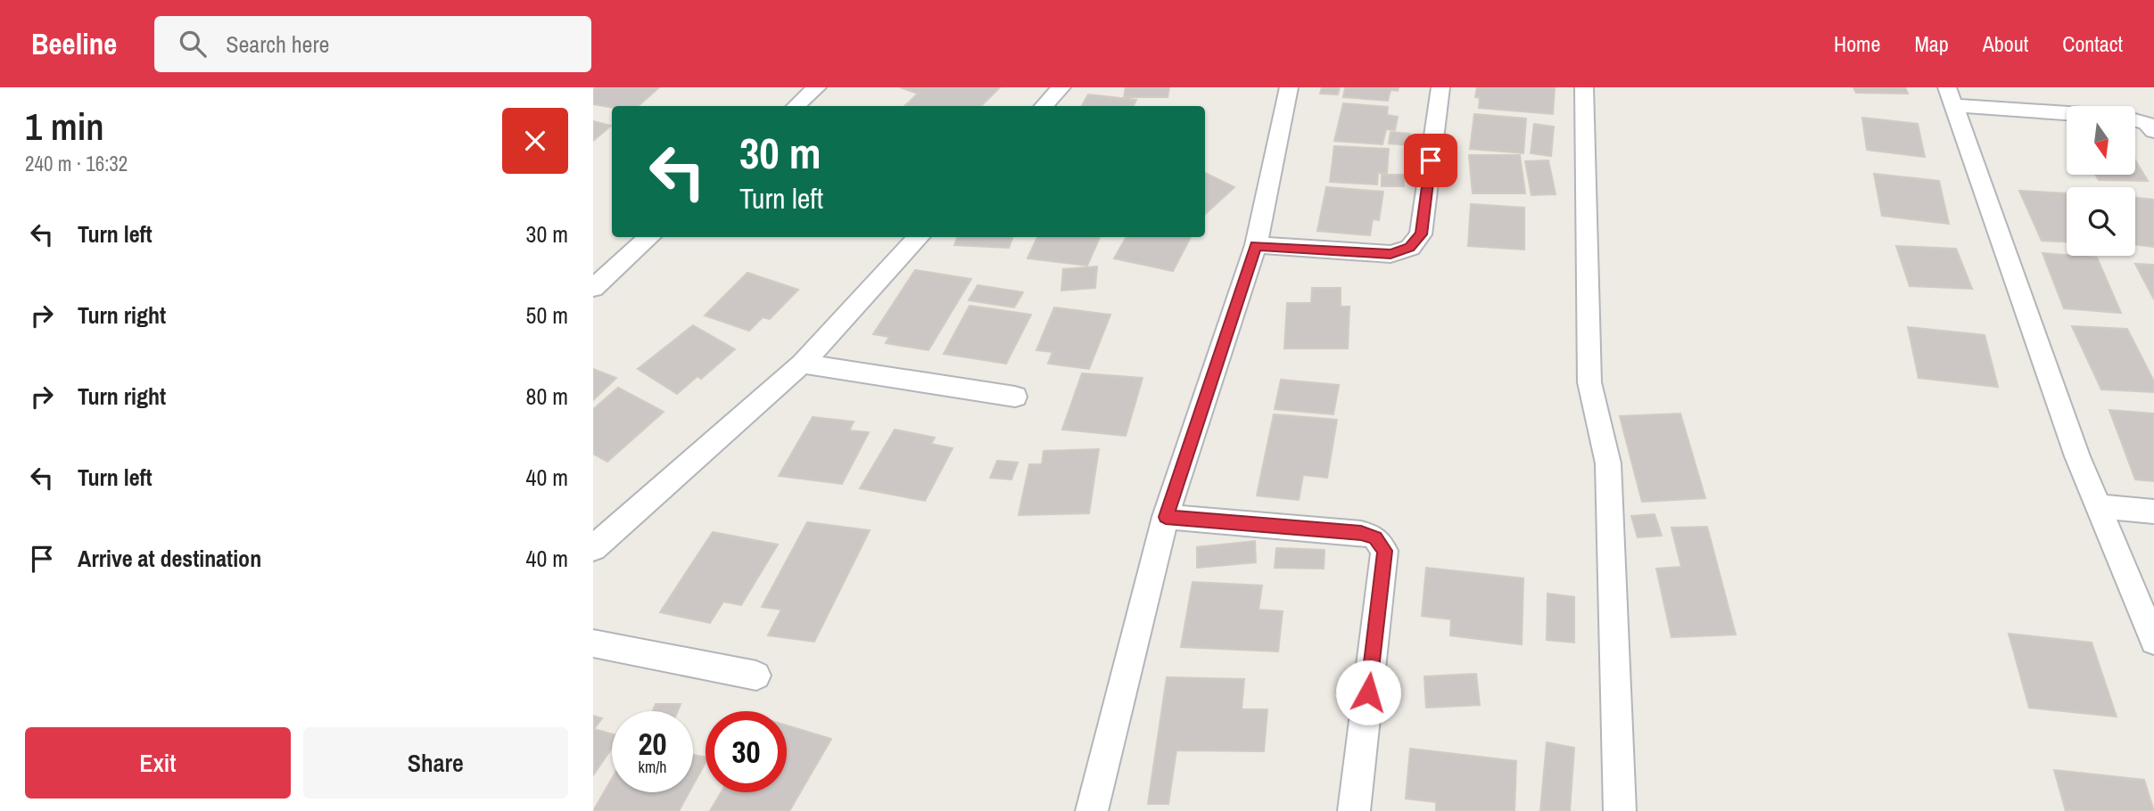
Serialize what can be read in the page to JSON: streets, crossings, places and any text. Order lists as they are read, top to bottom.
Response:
{
  "north": "bottom",
  "page": {
    "header": "Beeline",
    "search": "Search here",
    "nav": [
      "Home",
      "Map",
      "About",
      "Contact"
    ],
    "heading": ["1 min", "240 m · 16:32"],
    "turn": ["30 m", "Turn left"],
    "list": [
      {
        "name": "Turn left",
        "value": "30 m"
      },
      {
        "name": "Turn right",
        "value": "50 m"
      },
      {
        "name": "Turn right",
        "value": "80 m"
      },
      {
        "name": "Turn left",
        "value": "40 m"
      },
      {
        "name": "Arrive at destination",
        "value": "40 m"
      }
    ],
    "speed": "20 km/h",
    "limit": "30",
    "buttons": ["Exit", "Share"]
  }
}
